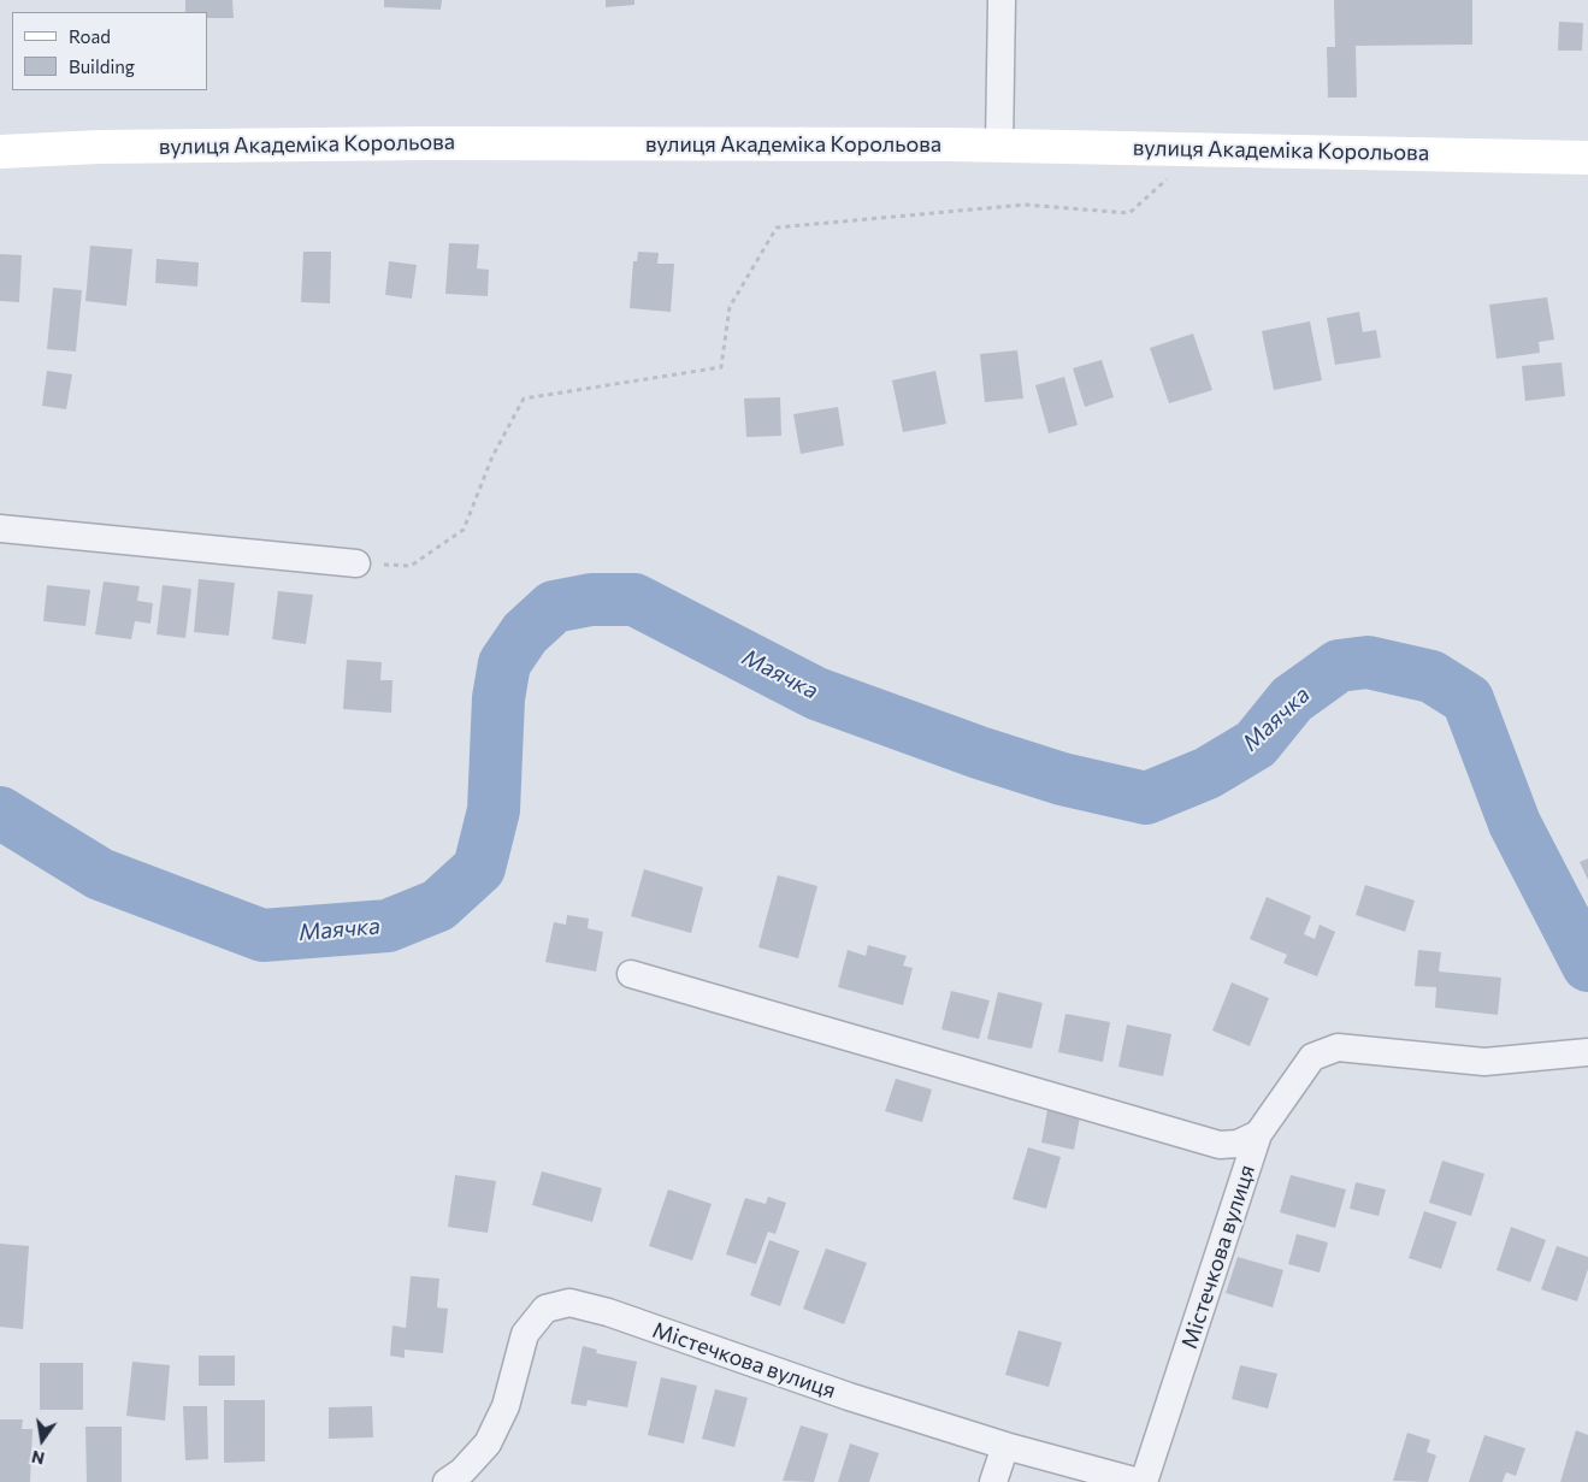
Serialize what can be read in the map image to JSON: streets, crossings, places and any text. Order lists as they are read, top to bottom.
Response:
{
  "streets": {
    "main road": ["вулиця Академіка Корольова"],
    "street": ["Містечкова вулиця"]
  },
  "water": ["Маячка"],
  "legend": ["Road", "Building"],
  "north": "bottom"
}
